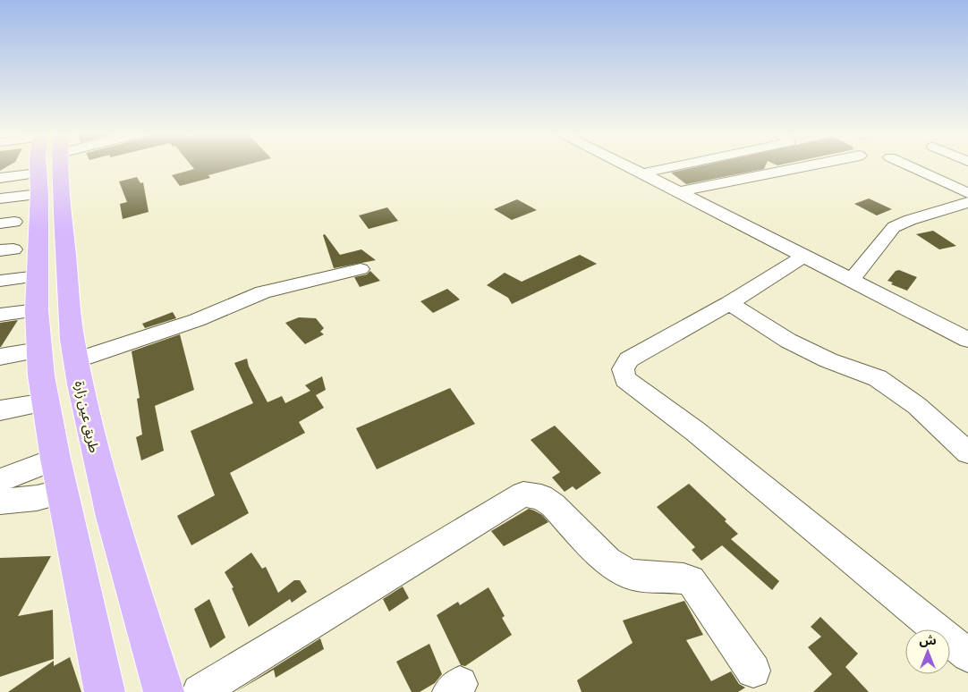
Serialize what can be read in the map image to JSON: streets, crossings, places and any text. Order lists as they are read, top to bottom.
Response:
{
  "streets": {
    "main road": ["طريق عين زارة"]
  },
  "north": "top"
}
